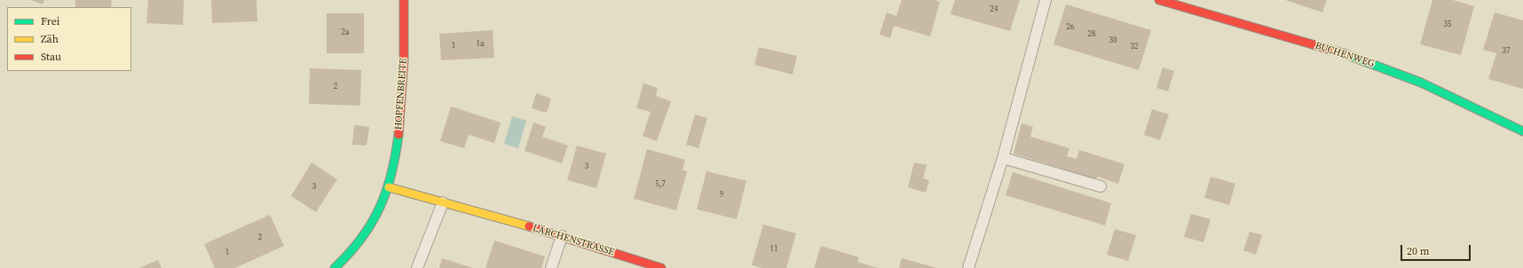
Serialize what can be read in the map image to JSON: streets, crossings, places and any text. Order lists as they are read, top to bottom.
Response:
{
  "streets": {
    "street": ["BUCHENWEG", "HOPFENBREITE", "LÄRCHENSTRASSE"]
  },
  "crossings": [
    ["HOPFENBREITE", "LÄRCHENSTRASSE"]
  ],
  "house_numbers": [
    "24",
    "35",
    "26",
    "2a",
    "28",
    "30",
    "1a",
    "1",
    "32",
    "37",
    "2",
    "3",
    "5,7",
    "3",
    "9",
    "2",
    "11",
    "1"
  ],
  "legend": ["Frei", "Zäh", "Stau"],
  "scale_bar": "20 m"
}
